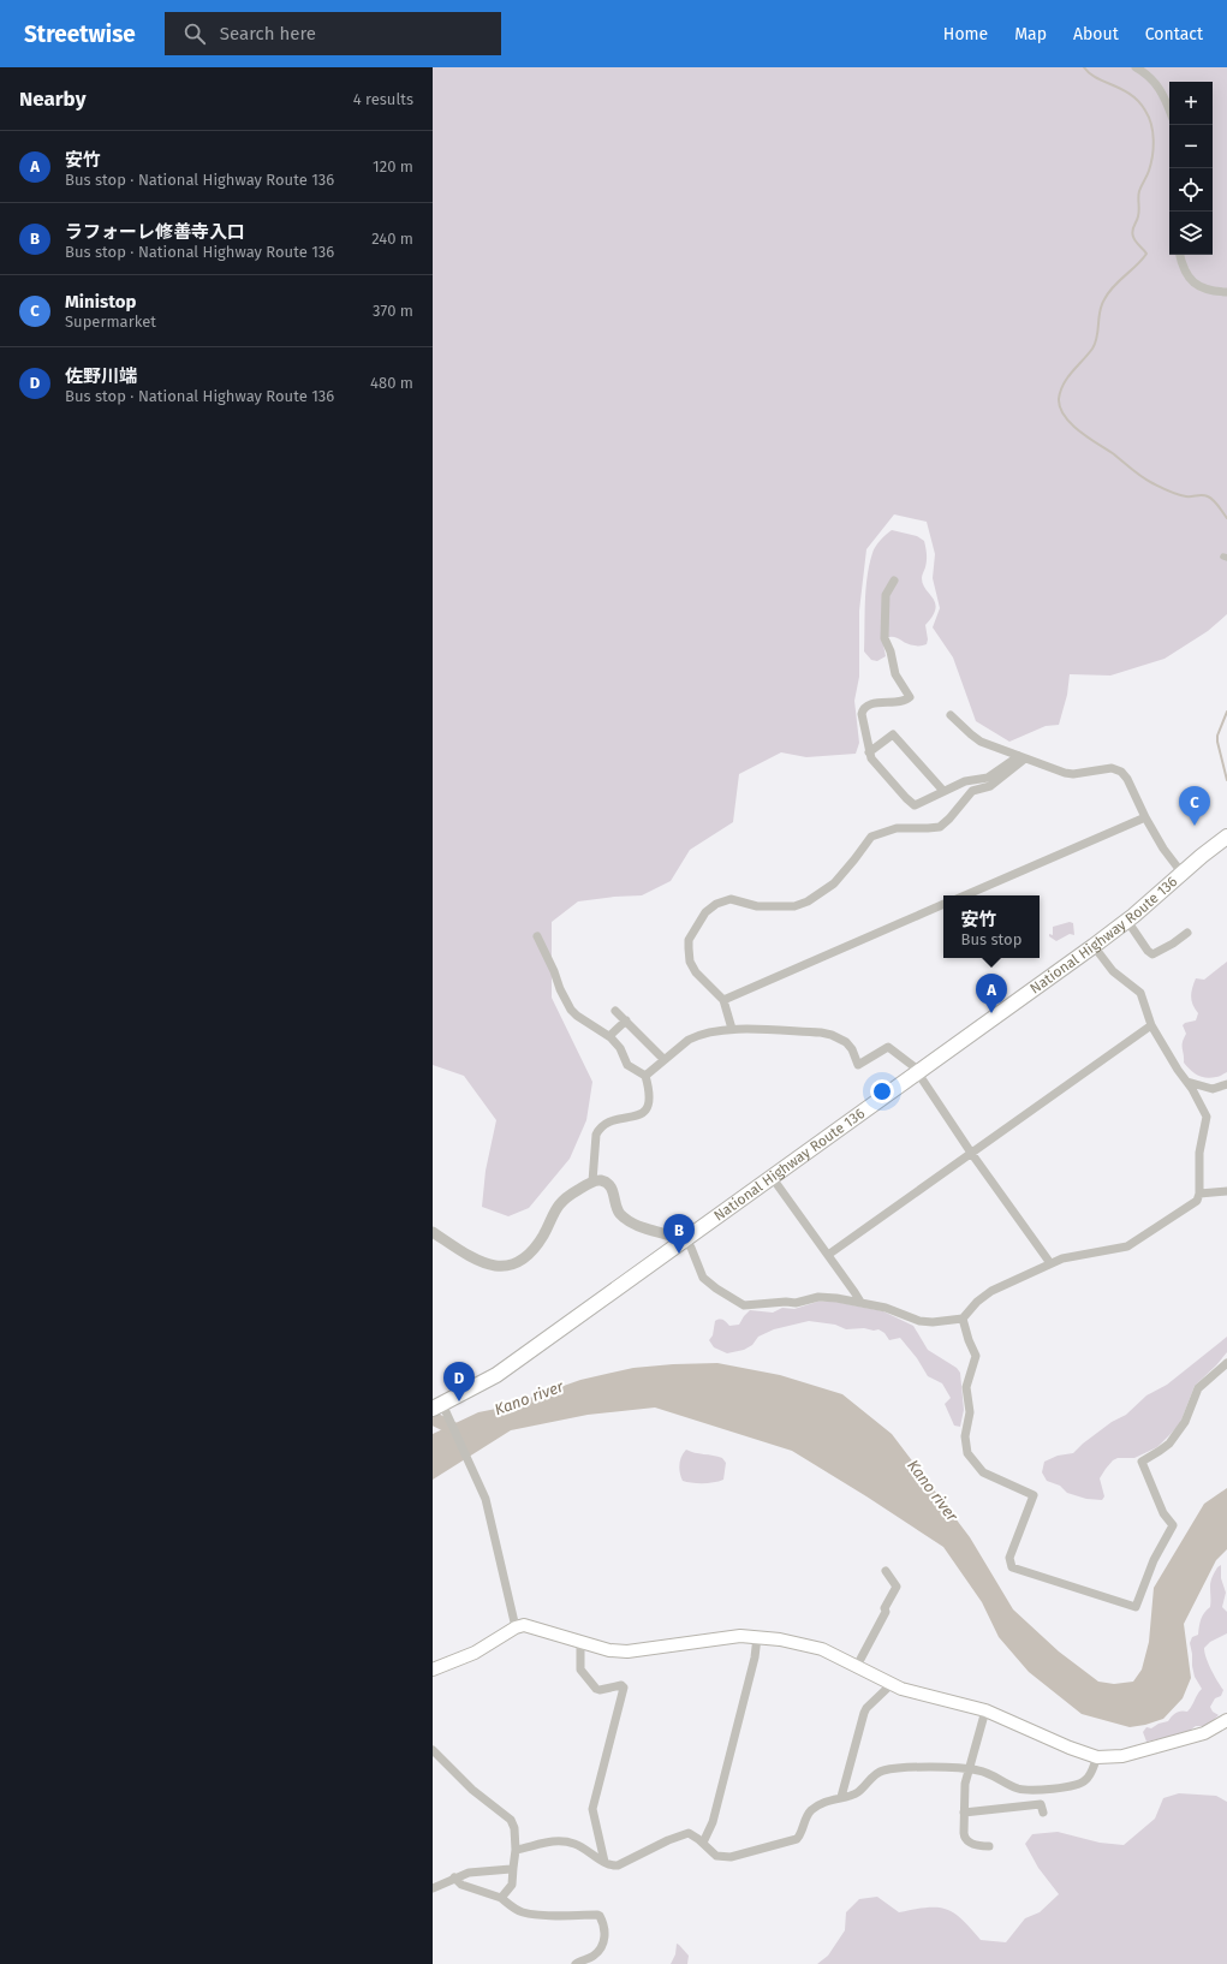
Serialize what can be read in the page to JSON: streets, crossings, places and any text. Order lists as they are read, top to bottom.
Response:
{
  "streets": {
    "highway": ["National Highway Route 136"]
  },
  "water": ["Kano river"],
  "page": {
    "header": "Streetwise",
    "search": "Search here",
    "nav": [
      "Home",
      "Map",
      "About",
      "Contact"
    ],
    "heading": ["Nearby", "4 results"],
    "map_buttons": ["+", "−"],
    "list": [
      {
        "mark": "A",
        "name": "安竹",
        "note": "Bus stop · National Highway Route 136",
        "value": "120 m"
      },
      {
        "mark": "B",
        "name": "ラフォーレ修善寺入口",
        "note": "Bus stop · National Highway Route 136",
        "value": "240 m"
      },
      {
        "mark": "C",
        "name": "Ministop",
        "note": "Supermarket",
        "value": "370 m"
      },
      {
        "mark": "D",
        "name": "佐野川端",
        "note": "Bus stop · National Highway Route 136",
        "value": "480 m"
      }
    ],
    "pins": [
      "C",
      "A",
      "B",
      "D"
    ],
    "popup": ["安竹", "Bus stop"]
  }
}
